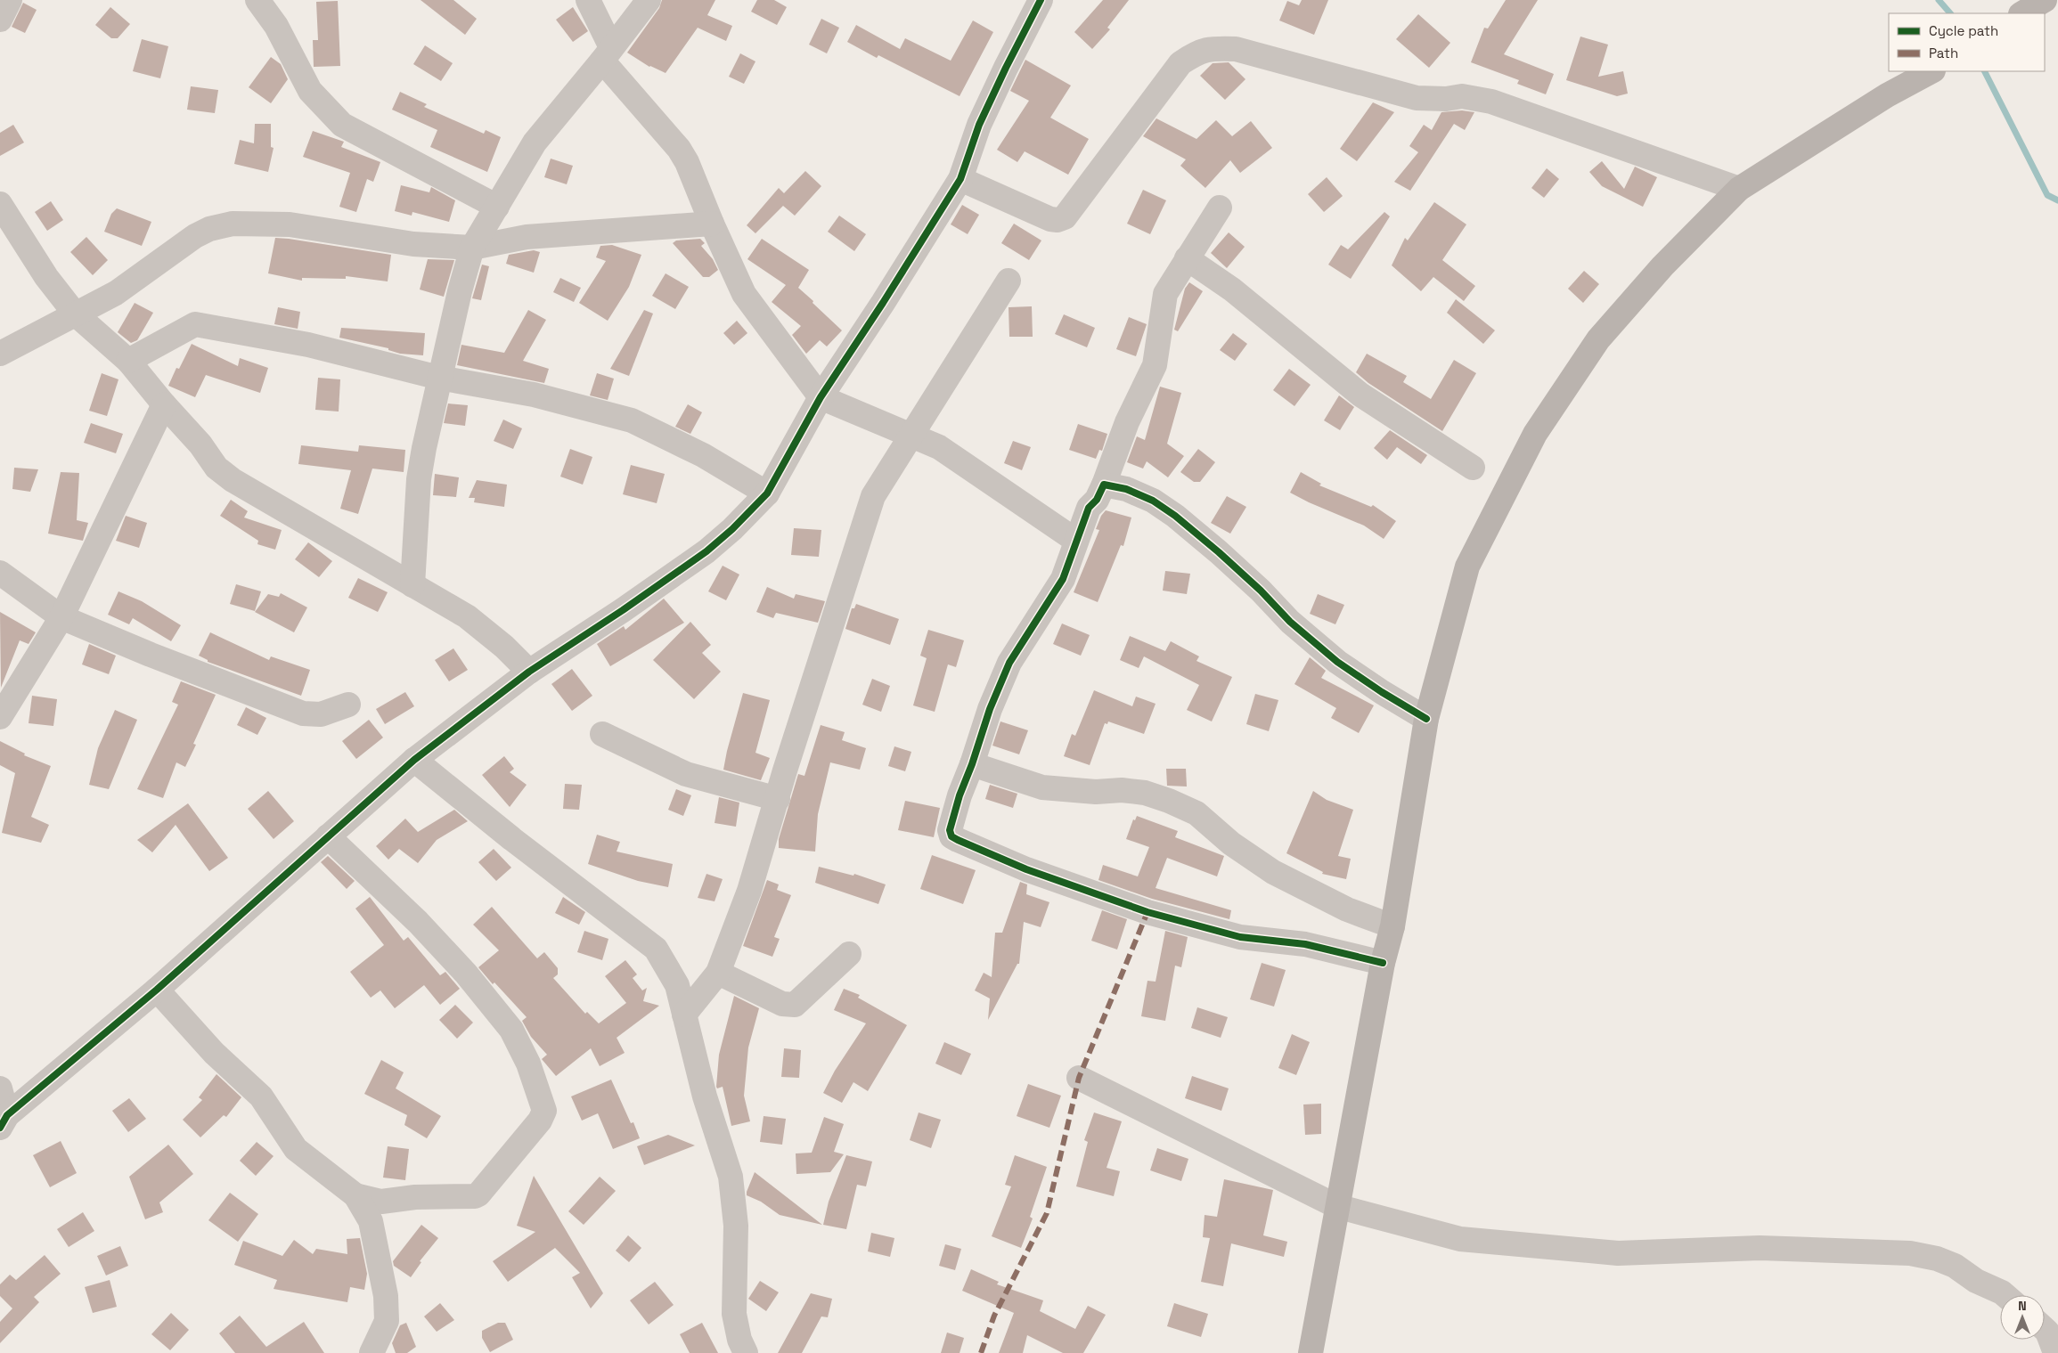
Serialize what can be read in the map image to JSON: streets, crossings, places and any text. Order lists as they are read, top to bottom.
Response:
{
  "legend": ["Cycle path", "Path"],
  "north": "top"
}
